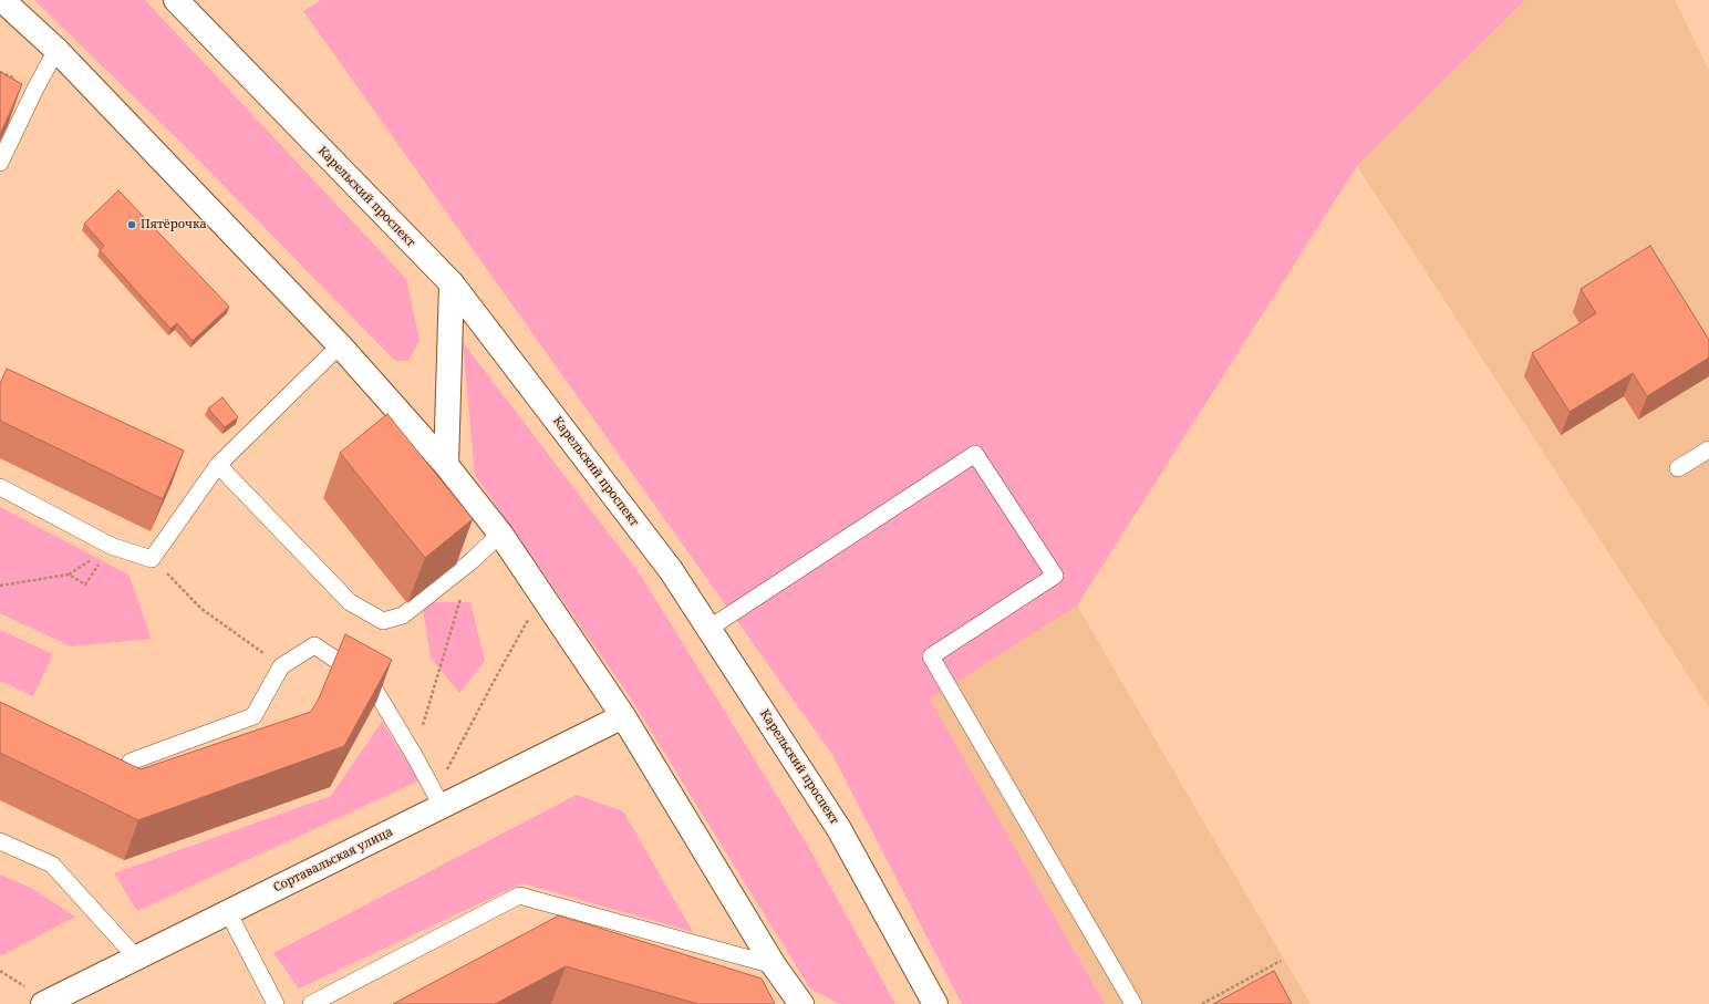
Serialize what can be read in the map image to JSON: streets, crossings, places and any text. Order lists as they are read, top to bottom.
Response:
{
  "streets": {
    "street": ["Карельский проспект", "Сортавальская улица"]
  },
  "places": ["Пятёрочка"]
}
